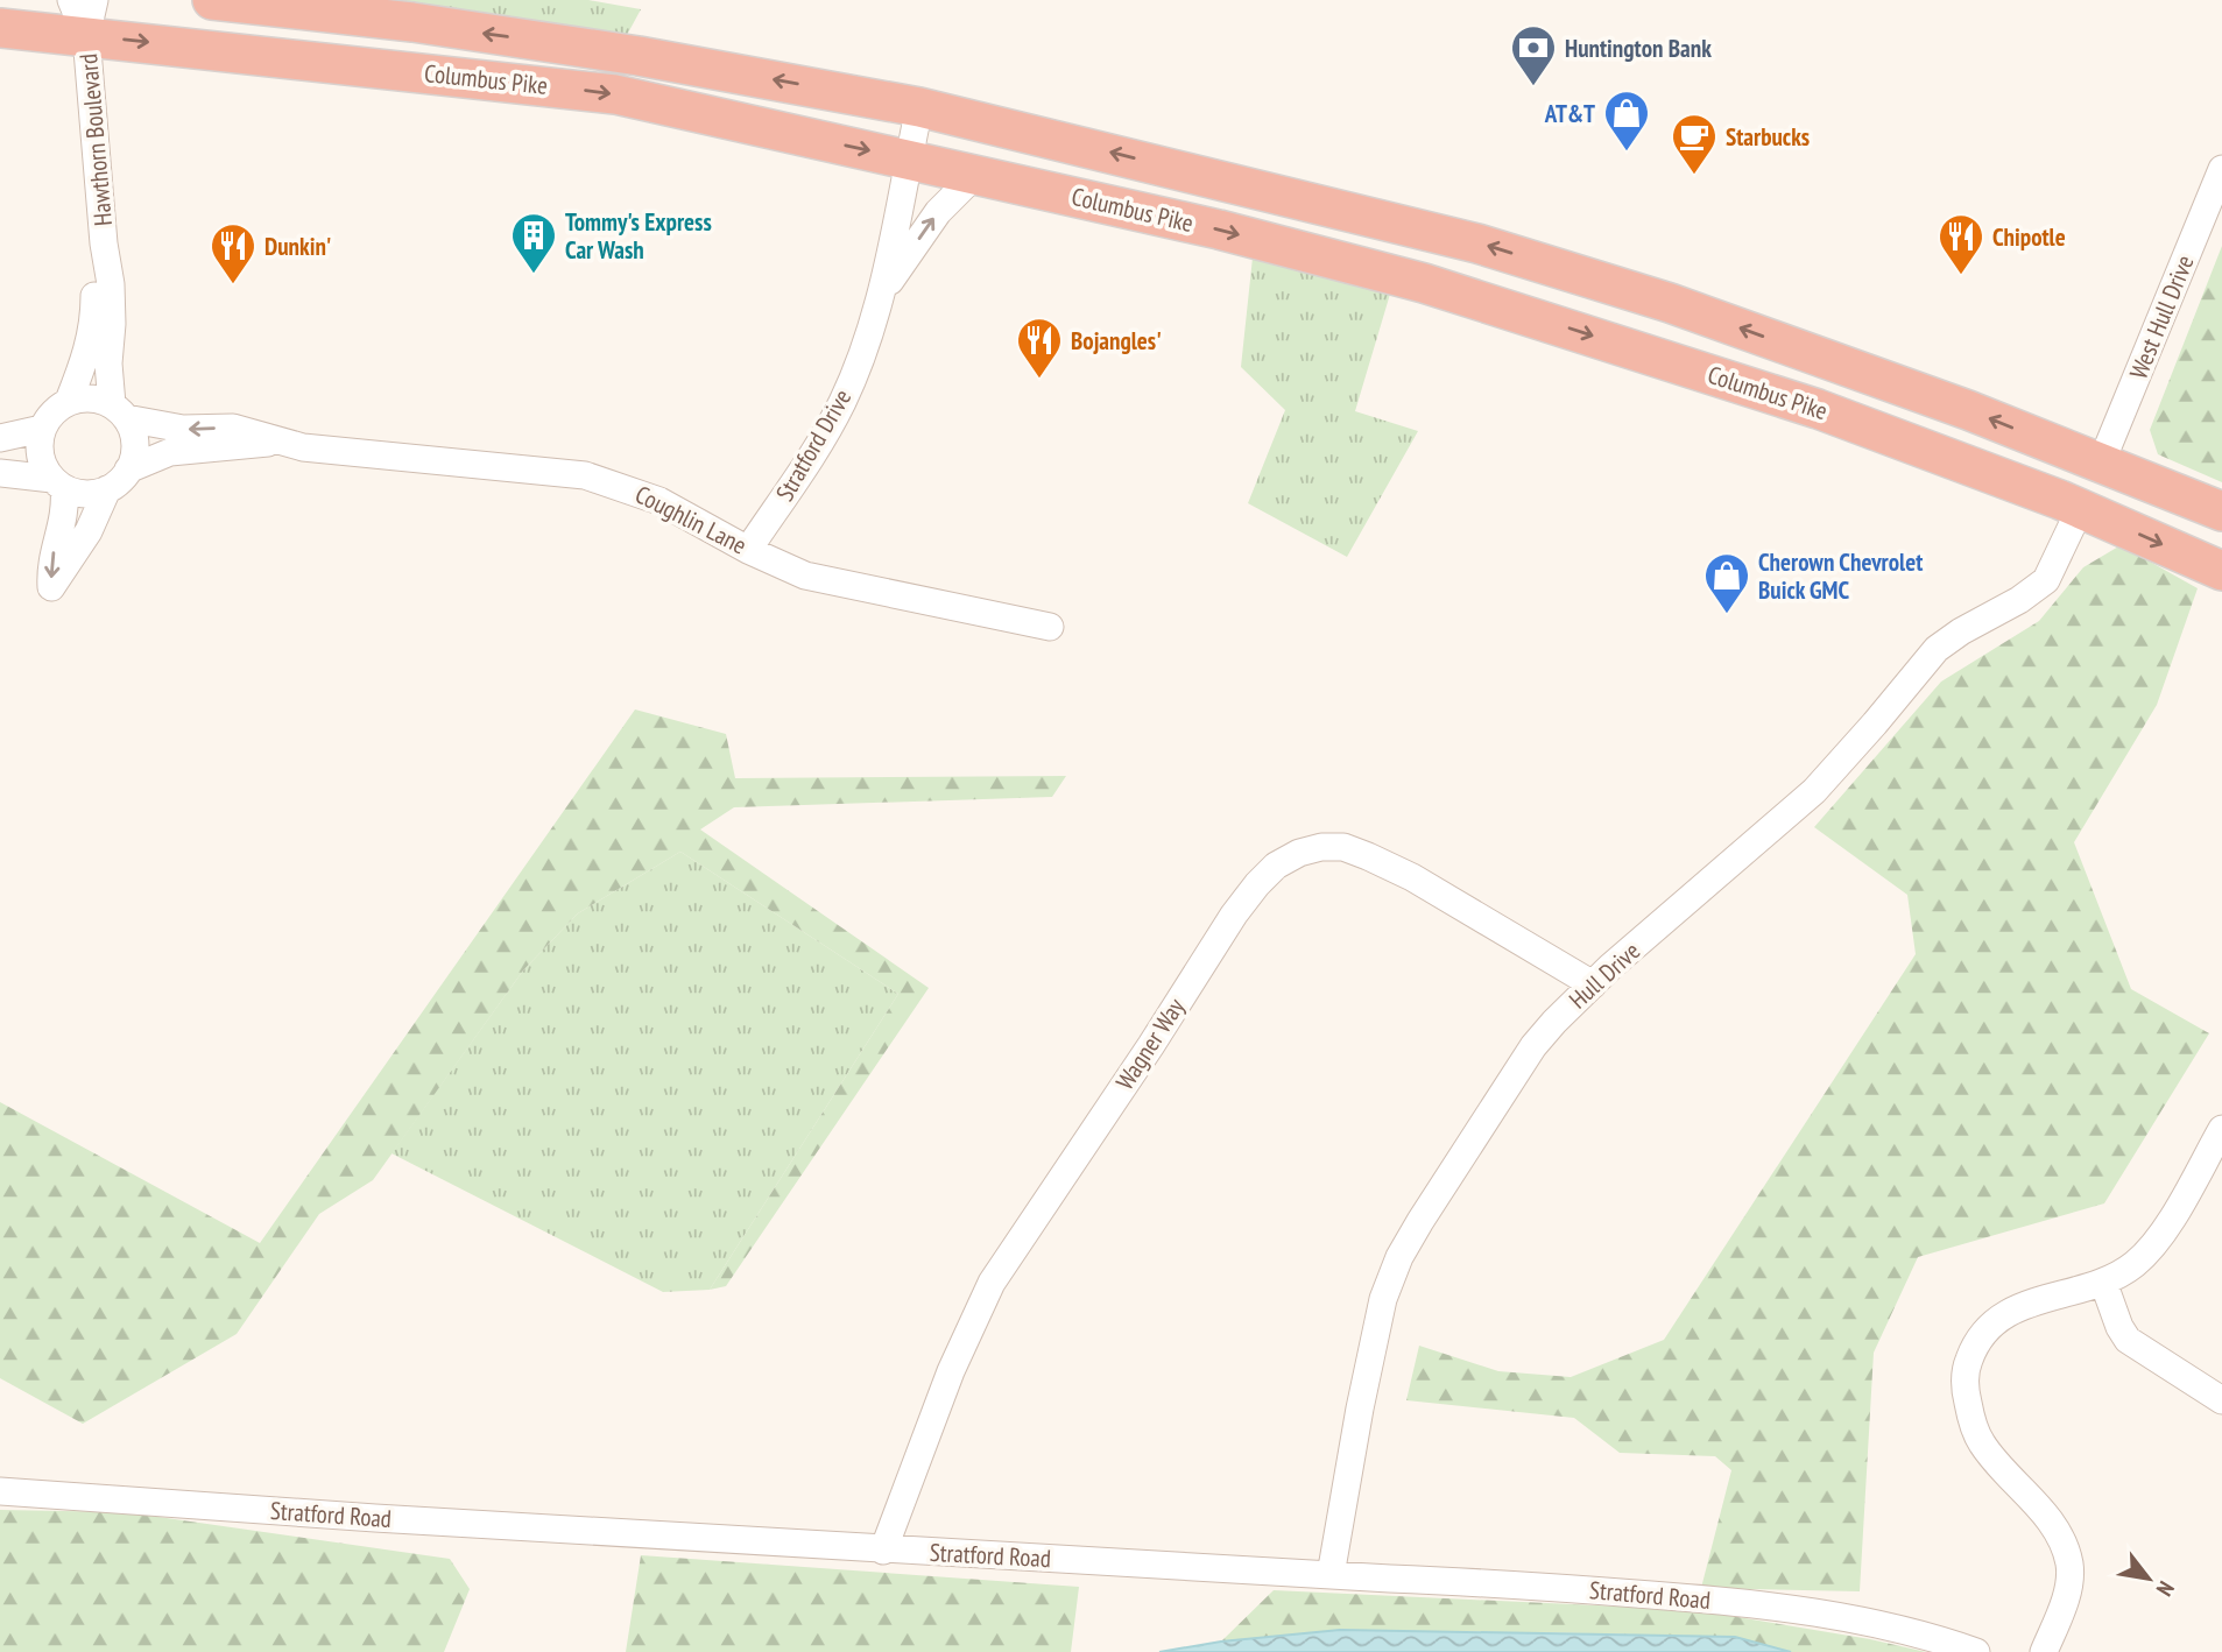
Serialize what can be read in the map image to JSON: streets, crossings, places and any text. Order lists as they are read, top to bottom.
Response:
{
  "streets": {
    "highway": ["Columbus Pike"],
    "street": [
      "Hawthorn Boulevard",
      "West Hull Drive",
      "Stratford Drive",
      "Coughlin Lane",
      "Hull Drive",
      "Wagner Way",
      "Stratford Road"
    ]
  },
  "crossings": [
    ["Columbus Pike", "Hawthorn Boulevard"],
    ["Columbus Pike", "West Hull Drive"],
    ["Columbus Pike", "Stratford Drive"],
    ["Columbus Pike", "Hull Drive"],
    ["Hawthorn Boulevard", "Coughlin Lane"],
    ["Stratford Drive", "Coughlin Lane"],
    ["Hull Drive", "Wagner Way"],
    ["Hull Drive", "Stratford Road"],
    ["Wagner Way", "Stratford Road"]
  ],
  "places": {
    "bank": ["Huntington Bank"],
    "shop": ["AT&T", "Cherown Chevrolet Buick GMC"],
    "cafe": ["Starbucks"],
    "building": ["Tommy's Express Car Wash"],
    "restaurant": ["Chipotle", "Dunkin'", "Bojangles'"]
  },
  "north": "bottom right"
}
